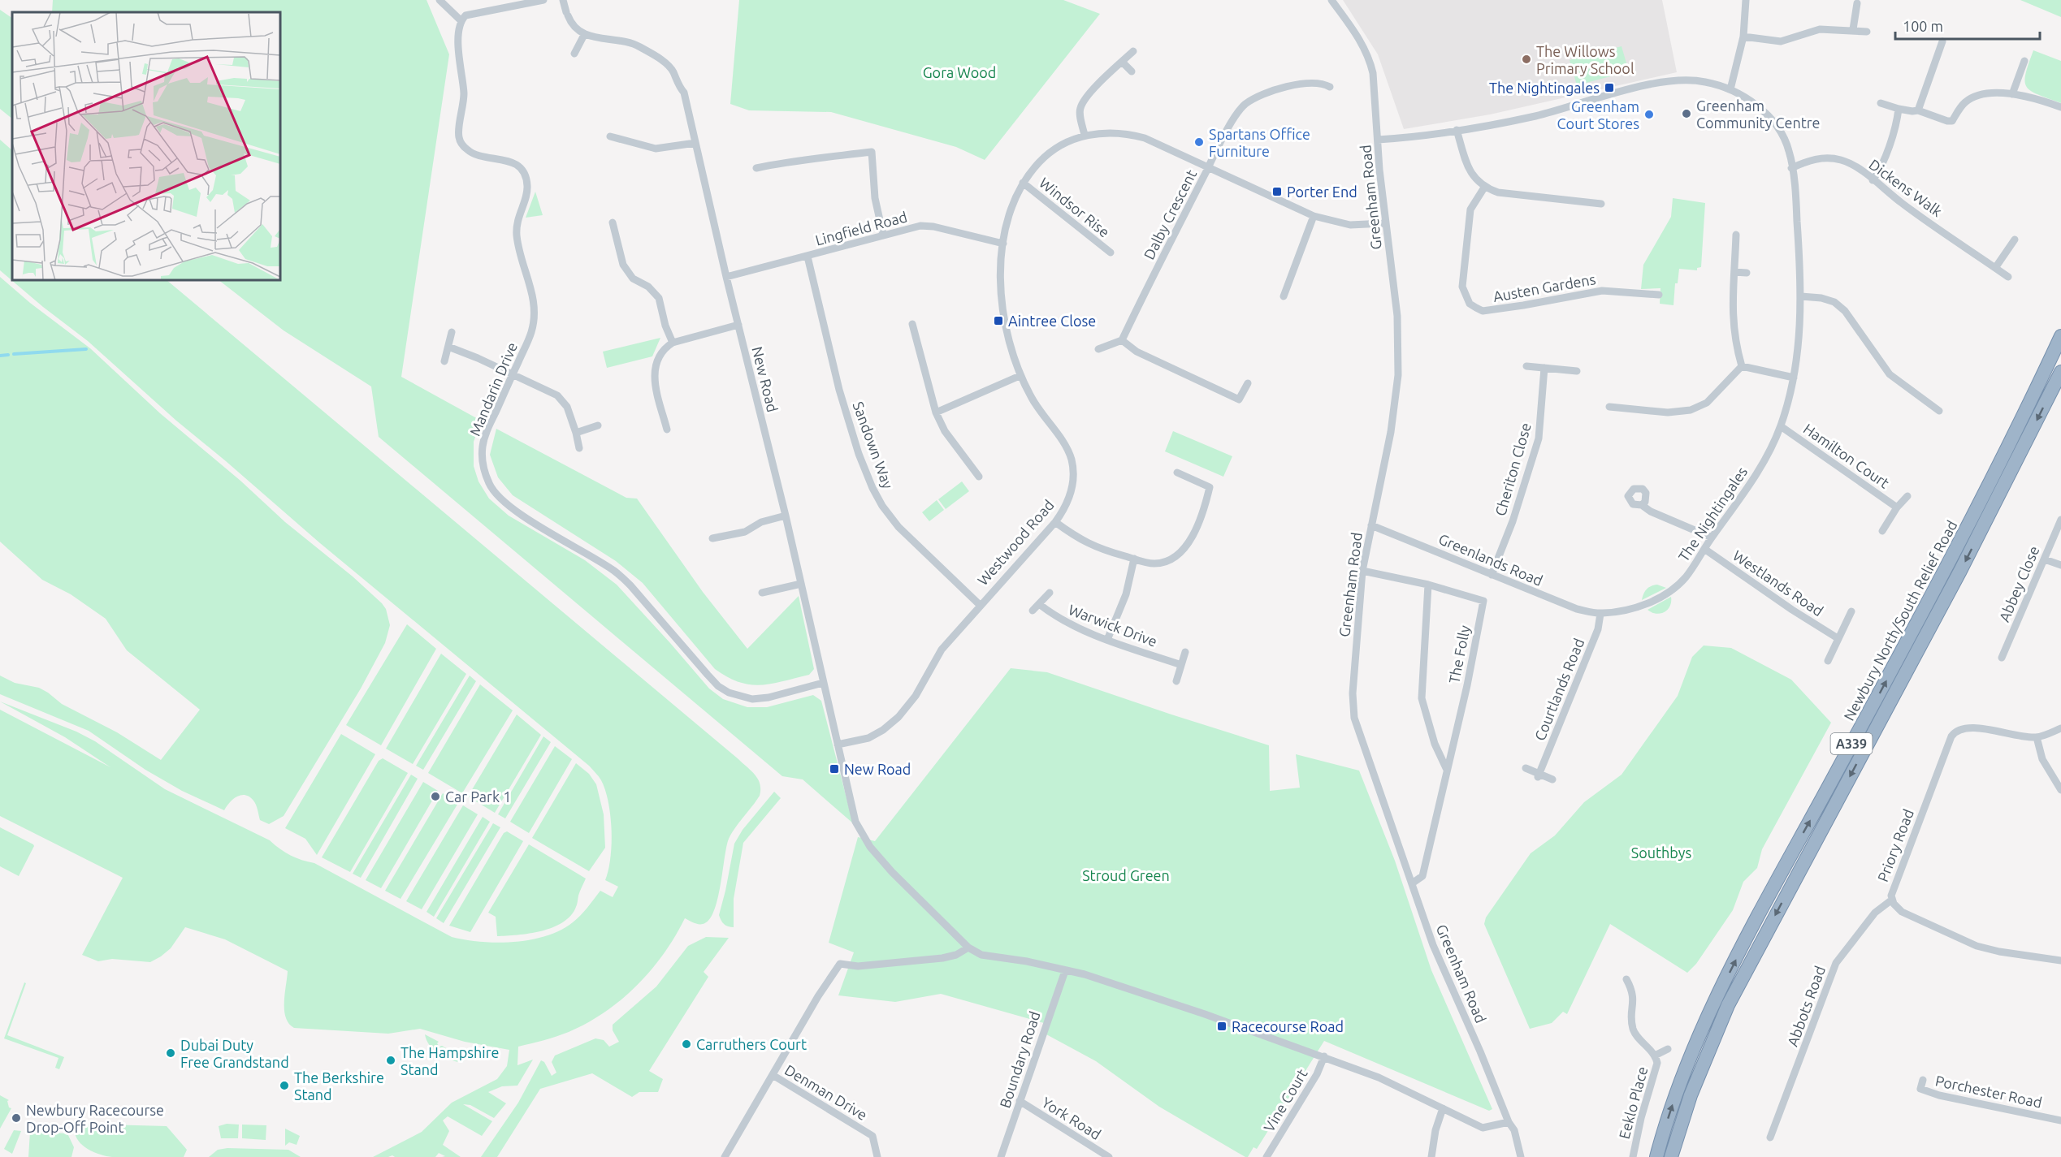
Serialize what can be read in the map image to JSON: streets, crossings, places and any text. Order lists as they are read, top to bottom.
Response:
{
  "streets": {
    "highway": ["Newbury North/South Relief Road", "A339"],
    "street": [
      "Dickens Walk",
      "Greenham Road",
      "Windsor Rise",
      "Dalby Crescent",
      "Lingfield Road",
      "Austen Gardens",
      "New Road",
      "Mandarin Drive",
      "Sandown Way",
      "Hamilton Court",
      "Cheriton Close",
      "The Nightingales",
      "Westwood Road",
      "Greenlands Road",
      "Westlands Road",
      "Abbey Close",
      "Warwick Drive",
      "The Folly",
      "Courtlands Road",
      "Priory Road",
      "Abbots Road",
      "Boundary Road",
      "Porchester Road",
      "Denman Drive",
      "Vine Court",
      "Eeklo Place",
      "York Road"
    ]
  },
  "crossings": [
    ["Dickens Walk", "The Nightingales"],
    ["Greenham Road", "The Nightingales"],
    ["Greenham Road", "Westwood Road"],
    ["Greenham Road", "Greenlands Road"],
    ["Greenham Road", "The Folly"],
    ["Windsor Rise", "Westwood Road"],
    ["Dalby Crescent", "Westwood Road"],
    ["Lingfield Road", "New Road"],
    ["Lingfield Road", "Sandown Way"],
    ["Lingfield Road", "Westwood Road"],
    ["New Road", "Mandarin Drive"],
    ["New Road", "Westwood Road"],
    ["Sandown Way", "Westwood Road"],
    ["Hamilton Court", "The Nightingales"],
    ["Cheriton Close", "Greenlands Road"],
    ["The Nightingales", "Greenlands Road"],
    ["The Nightingales", "Westlands Road"],
    ["The Nightingales", "Courtlands Road"],
    ["Greenlands Road", "Courtlands Road"],
    ["Priory Road", "Abbots Road"],
    ["Boundary Road", "York Road"]
  ],
  "parks": ["Gora Wood", "Southbys", "Stroud Green"],
  "places": {
    "other": [
      "The Willows Primary School",
      "Greenham Community Centre",
      "Greenham Court Stores",
      "Spartans Office Furniture",
      "Car Park 1",
      "Carruthers Court",
      "Dubai Duty Free Grandstand",
      "The Hampshire Stand",
      "The Berkshire Stand",
      "Newbury Racecourse Drop-Off Point"
    ],
    "transit": [
      "The Nightingales",
      "Porter End",
      "Aintree Close",
      "New Road",
      "Racecourse Road"
    ]
  },
  "scale_bar": "100 m"
}
